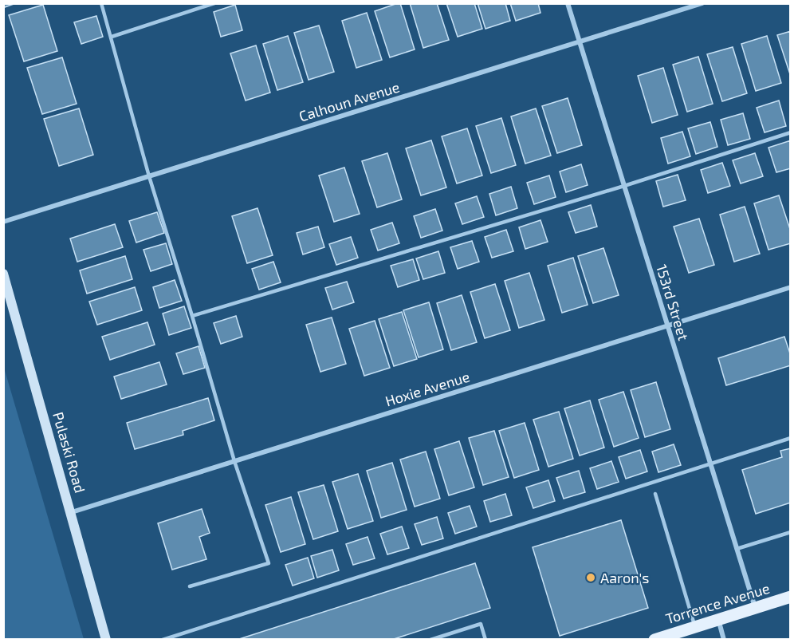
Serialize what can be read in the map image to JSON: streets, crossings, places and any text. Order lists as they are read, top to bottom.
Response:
{
  "streets": {
    "main road": ["Torrence Avenue"],
    "street": [
      "Calhoun Avenue",
      "153rd Street",
      "Hoxie Avenue",
      "Pulaski Road"
    ]
  },
  "crossings": [
    ["Calhoun Avenue", "153rd Street"],
    ["153rd Street", "Hoxie Avenue"],
    ["153rd Street", "Torrence Avenue"],
    ["Hoxie Avenue", "Pulaski Road"]
  ],
  "places": ["Aaron's"]
}
